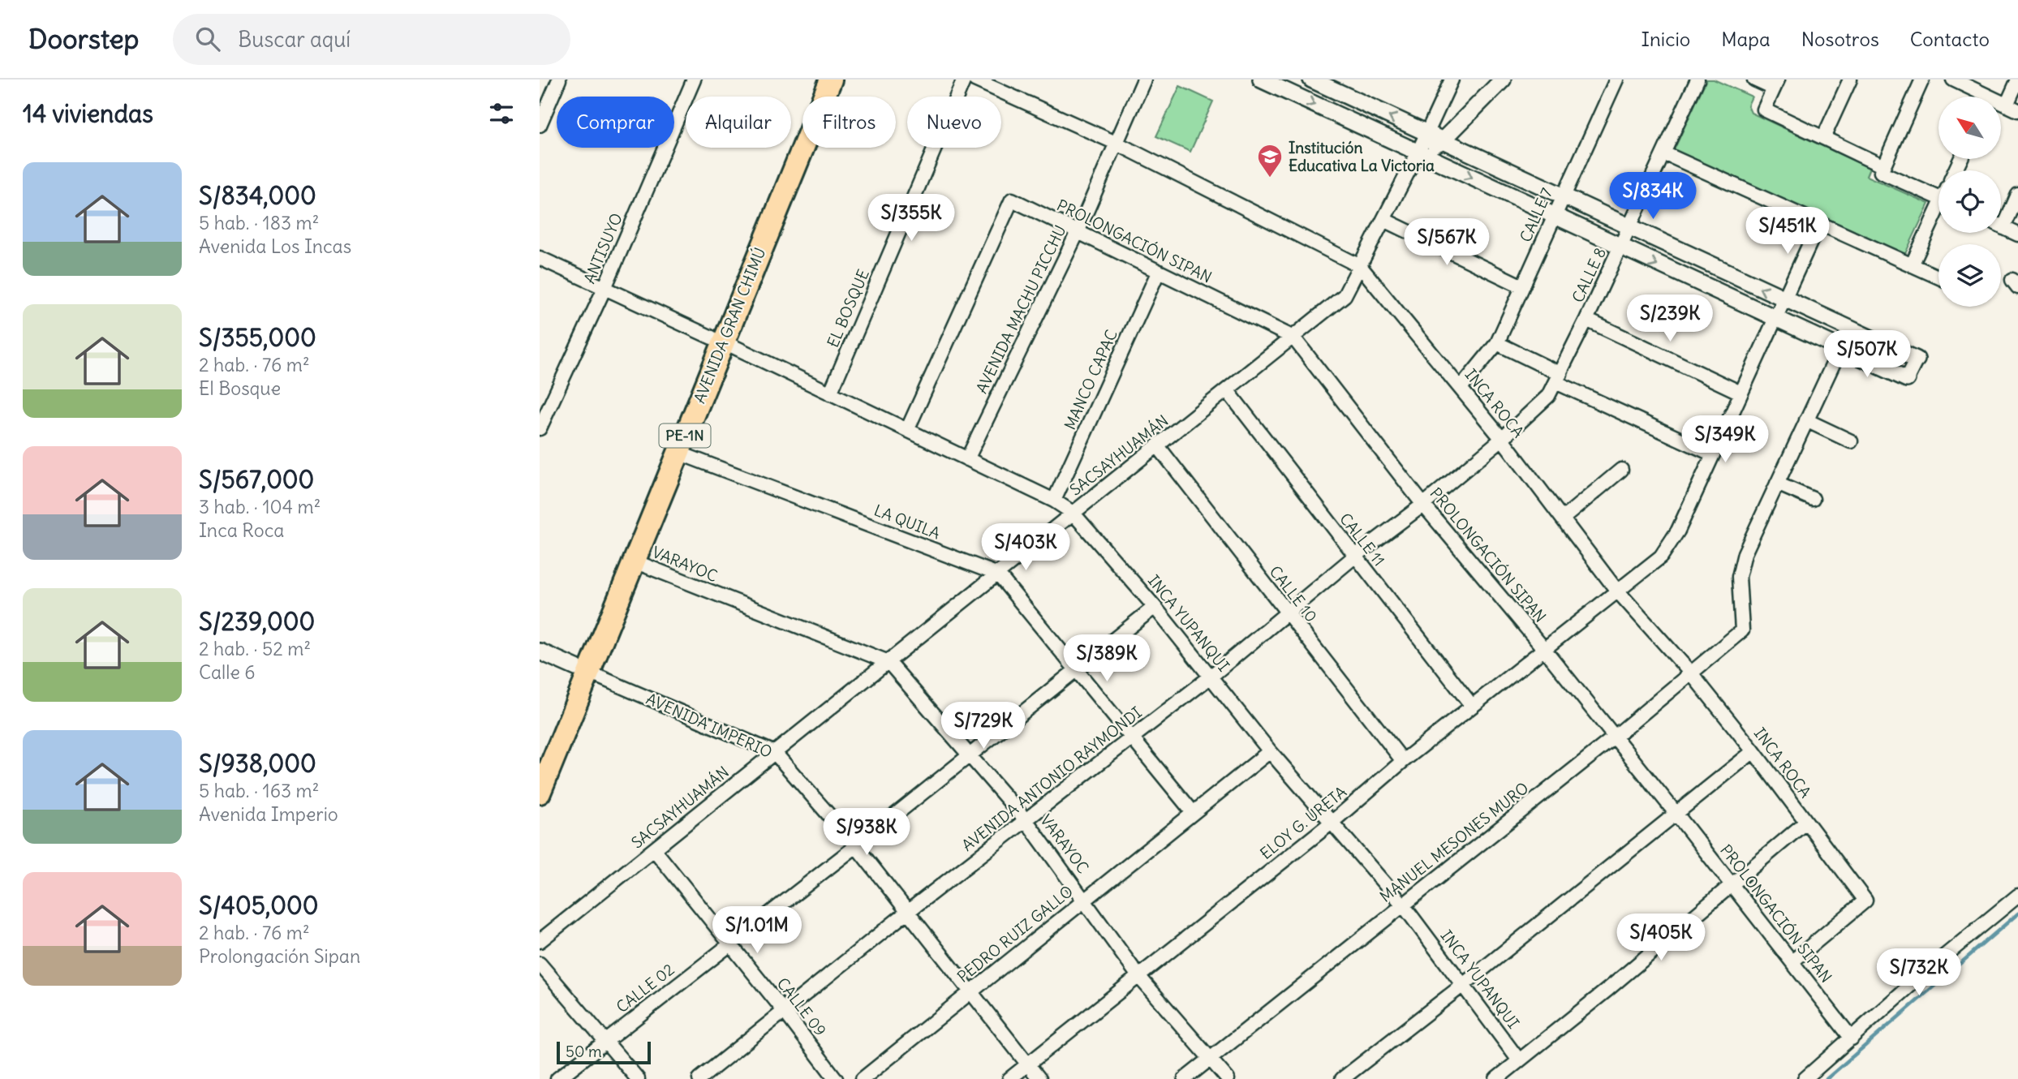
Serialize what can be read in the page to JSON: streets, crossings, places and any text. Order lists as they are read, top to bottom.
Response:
{
  "streets": {
    "highway": ["AVENIDA GRAN CHIMÚ", "PE-1N"],
    "street": [
      "CALLE 7",
      "PROLONGACIÓN SIPAN",
      "ANTISUYO",
      "CALLE 8",
      "EL BOSQUE",
      "AVENIDA MACHU PICCHU",
      "MANCO CAPAC",
      "INCA ROCA",
      "SACSAYHUAMÁN",
      "LA QUILA",
      "CALLE 11",
      "VARAYOC",
      "CALLE 10",
      "INCA YUPANQUI",
      "AVENIDA IMPERIO",
      "AVENIDA ANTONIO RAYMONDI",
      "ELOY G. URETA",
      "MANUEL MESONES MURO",
      "PEDRO RUIZ GALLO",
      "CALLE 02",
      "CALLE 09"
    ]
  },
  "crossings": [
    ["CALLE 7", "INCA ROCA"],
    ["PROLONGACIÓN SIPAN", "AVENIDA MACHU PICCHU"],
    ["PROLONGACIÓN SIPAN", "MANCO CAPAC"],
    ["PROLONGACIÓN SIPAN", "INCA ROCA"],
    ["PROLONGACIÓN SIPAN", "SACSAYHUAMÁN"],
    ["PROLONGACIÓN SIPAN", "INCA YUPANQUI"],
    ["PROLONGACIÓN SIPAN", "AVENIDA ANTONIO RAYMONDI"],
    ["PROLONGACIÓN SIPAN", "ELOY G. URETA"],
    ["PROLONGACIÓN SIPAN", "MANUEL MESONES MURO"],
    ["ANTISUYO", "INCA YUPANQUI"],
    ["CALLE 8", "INCA ROCA"],
    ["CALLE 8", "AVENIDA ANTONIO RAYMONDI"],
    ["EL BOSQUE", "INCA YUPANQUI"],
    ["AVENIDA MACHU PICCHU", "INCA ROCA"],
    ["AVENIDA MACHU PICCHU", "INCA YUPANQUI"],
    ["AVENIDA GRAN CHIMÚ", "LA QUILA"],
    ["AVENIDA GRAN CHIMÚ", "VARAYOC"],
    ["AVENIDA GRAN CHIMÚ", "INCA YUPANQUI"],
    ["AVENIDA GRAN CHIMÚ", "AVENIDA IMPERIO"],
    ["MANCO CAPAC", "INCA YUPANQUI"],
    ["INCA ROCA", "SACSAYHUAMÁN"],
    ["INCA ROCA", "AVENIDA ANTONIO RAYMONDI"],
    ["INCA ROCA", "ELOY G. URETA"],
    ["INCA ROCA", "MANUEL MESONES MURO"],
    ["SACSAYHUAMÁN", "LA QUILA"],
    ["SACSAYHUAMÁN", "CALLE 11"],
    ["SACSAYHUAMÁN", "VARAYOC"],
    ["SACSAYHUAMÁN", "CALLE 10"],
    ["SACSAYHUAMÁN", "INCA YUPANQUI"],
    ["SACSAYHUAMÁN", "AVENIDA IMPERIO"],
    ["SACSAYHUAMÁN", "CALLE 09"],
    ["LA QUILA", "AVENIDA ANTONIO RAYMONDI"],
    ["LA QUILA", "PEDRO RUIZ GALLO"],
    ["LA QUILA", "CALLE 02"],
    ["CALLE 11", "AVENIDA ANTONIO RAYMONDI"],
    ["CALLE 11", "ELOY G. URETA"],
    ["VARAYOC", "AVENIDA ANTONIO RAYMONDI"],
    ["VARAYOC", "ELOY G. URETA"],
    ["VARAYOC", "MANUEL MESONES MURO"],
    ["VARAYOC", "PEDRO RUIZ GALLO"],
    ["VARAYOC", "CALLE 02"],
    ["CALLE 10", "AVENIDA ANTONIO RAYMONDI"],
    ["CALLE 10", "ELOY G. URETA"],
    ["INCA YUPANQUI", "AVENIDA ANTONIO RAYMONDI"],
    ["INCA YUPANQUI", "ELOY G. URETA"],
    ["INCA YUPANQUI", "MANUEL MESONES MURO"],
    ["INCA YUPANQUI", "PEDRO RUIZ GALLO"],
    ["INCA YUPANQUI", "CALLE 02"],
    ["AVENIDA IMPERIO", "AVENIDA ANTONIO RAYMONDI"],
    ["AVENIDA IMPERIO", "ELOY G. URETA"],
    ["AVENIDA IMPERIO", "PEDRO RUIZ GALLO"],
    ["AVENIDA IMPERIO", "CALLE 02"],
    ["AVENIDA ANTONIO RAYMONDI", "CALLE 09"],
    ["CALLE 02", "CALLE 09"]
  ],
  "places": {
    "school or university": ["Institución Educativa La Victoria"]
  },
  "scale_bar": "50 m",
  "north": "top left",
  "page": {
    "header": "Doorstep",
    "search": "Buscar aquí",
    "nav": [
      "Inicio",
      "Mapa",
      "Nosotros",
      "Contacto"
    ],
    "heading": "14 viviendas",
    "chip": [
      "Comprar",
      "Alquilar",
      "Filtros",
      "Nuevo"
    ],
    "list": [
      {
        "name": "S/834,000",
        "note": "5 hab. · 183 m² · Avenida Los Incas"
      },
      {
        "name": "S/355,000",
        "note": "2 hab. · 76 m² · El Bosque"
      },
      {
        "name": "S/567,000",
        "note": "3 hab. · 104 m² · Inca Roca"
      },
      {
        "name": "S/239,000",
        "note": "2 hab. · 52 m² · Calle 6"
      },
      {
        "name": "S/938,000",
        "note": "5 hab. · 163 m² · Avenida Imperio"
      },
      {
        "name": "S/405,000",
        "note": "2 hab. · 76 m² · Prolongación Sipan"
      }
    ],
    "price": [
      "S/834K",
      "S/355K",
      "S/451K",
      "S/567K",
      "S/239K",
      "S/507K",
      "S/349K",
      "S/403K",
      "S/389K",
      "S/729K",
      "S/938K",
      "S/1.01M",
      "S/405K",
      "S/732K"
    ],
    "scale": "50 m"
  }
}
